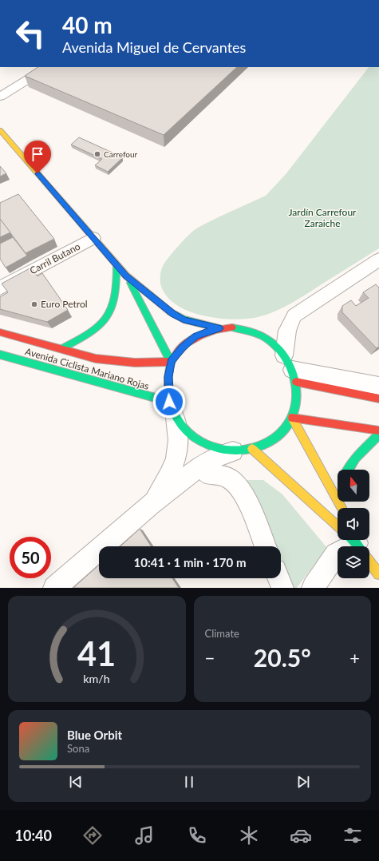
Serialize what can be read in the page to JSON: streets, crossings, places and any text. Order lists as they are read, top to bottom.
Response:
{
  "streets": {
    "main road": ["Avenida Ciclista Mariano Rojas"],
    "street": ["Carril Butano"]
  },
  "parks": ["Jardín Carrefour Zaraiche"],
  "places": ["Carrefour", "Euro Petrol"],
  "north": "top",
  "page": {
    "turn": ["40 m", "Avenida Miguel de Cervantes"],
    "limit": "50",
    "trip": "10:41 · 1 min · 170 m",
    "tile": "Climate",
    "heat": ["−", "20.5°", "+"],
    "song": ["Blue Orbit", "Sona"],
    "tabs": "10:40",
    "gauge": ["41", "km/h"]
  }
}
